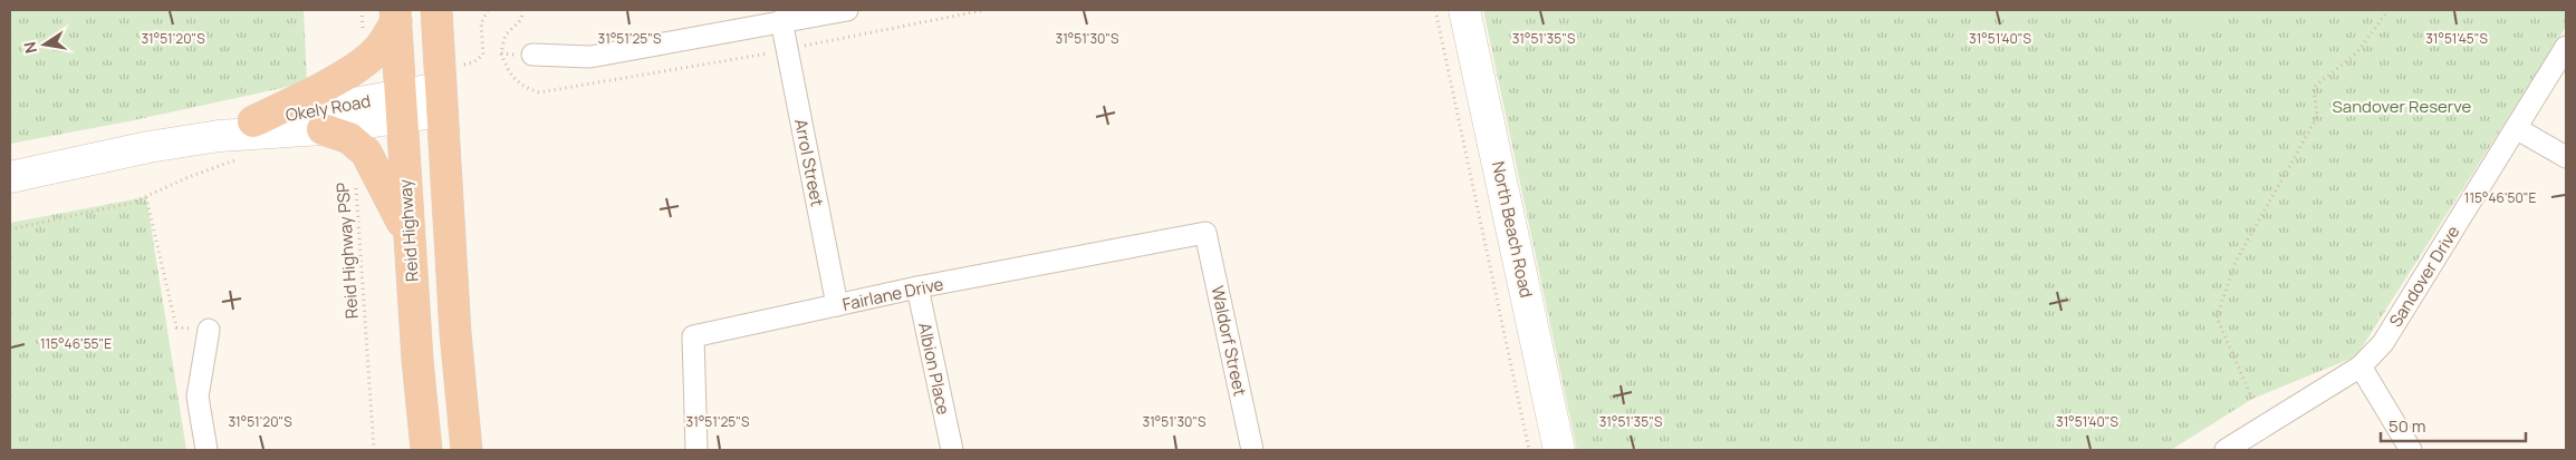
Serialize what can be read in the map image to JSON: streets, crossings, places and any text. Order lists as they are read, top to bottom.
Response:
{
  "streets": {
    "highway": ["Reid Highway"],
    "main road": ["Okely Road", "North Beach Road"],
    "street": [
      "Arrol Street",
      "Sandover Drive",
      "Fairlane Drive",
      "Waldorf Street",
      "Albion Place"
    ],
    "path": ["Reid Highway PSP"]
  },
  "crossings": [
    ["Okely Road", "Reid Highway"],
    ["Arrol Street", "Fairlane Drive"],
    ["Fairlane Drive", "Waldorf Street"],
    ["Fairlane Drive", "Albion Place"]
  ],
  "parks": ["Sandover Reserve"],
  "scale_bar": "50 m",
  "north": "left",
  "coordinates": [
    "31°51'20\"S",
    "31°51'25\"S",
    "31°51'30\"S",
    "31°51'35\"S",
    "31°51'40\"S",
    "31°51'45\"S",
    "115°46'50\"E",
    "115°46'55\"E"
  ]
}
